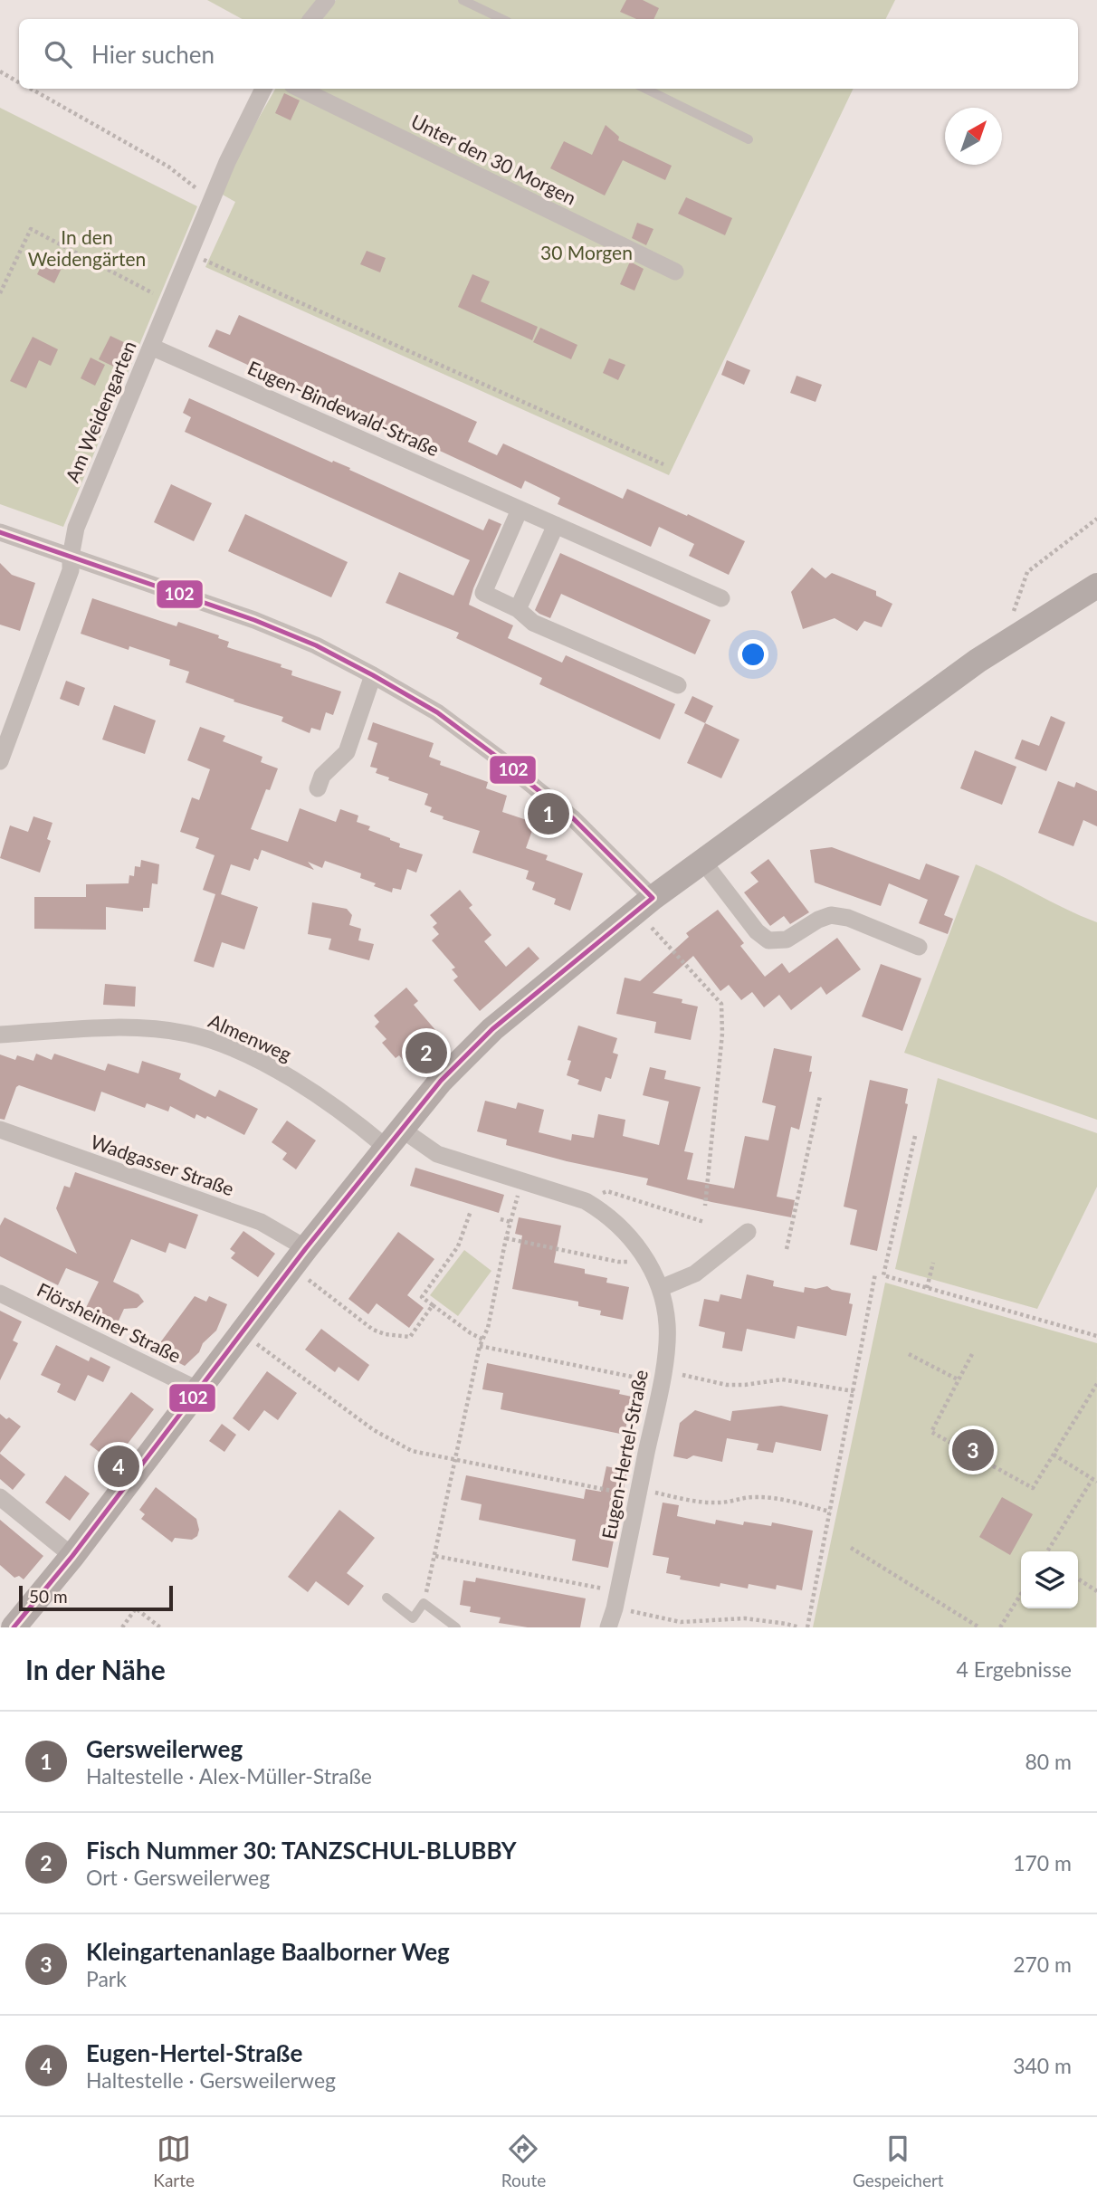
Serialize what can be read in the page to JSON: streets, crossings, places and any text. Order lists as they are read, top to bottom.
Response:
{
  "streets": {
    "street": [
      "Unter den 30 Morgen",
      "Eugen-Bindewald-Straße",
      "Am Weidengarten",
      "Almenweg",
      "Wadgasser Straße",
      "Flörsheimer Straße",
      "Eugen-Hertel-Straße"
    ]
  },
  "crossings": [
    ["Eugen-Bindewald-Straße", "Am Weidengarten"],
    ["Almenweg", "Eugen-Hertel-Straße"]
  ],
  "parks": ["In den Weidengärten", "30 Morgen"],
  "lines": ["transit line 102"],
  "scale_bar": "50 m",
  "north": "top right",
  "page": {
    "search": "Hier suchen",
    "pins": [
      "1",
      "2",
      "3",
      "4"
    ],
    "scale": "50 m",
    "heading": ["In der Nähe", "4 Ergebnisse"],
    "list": [
      {
        "mark": "1",
        "name": "Gersweilerweg",
        "note": "Haltestelle · Alex-Müller-Straße",
        "value": "80 m"
      },
      {
        "mark": "2",
        "name": "Fisch Nummer 30: TANZSCHUL-BLUBBY",
        "note": "Ort · Gersweilerweg",
        "value": "170 m"
      },
      {
        "mark": "3",
        "name": "Kleingartenanlage Baalborner Weg",
        "note": "Park",
        "value": "270 m"
      },
      {
        "mark": "4",
        "name": "Eugen-Hertel-Straße",
        "note": "Haltestelle · Gersweilerweg",
        "value": "340 m"
      }
    ],
    "nav": ["Karte", "Route", "Gespeichert"]
  }
}
